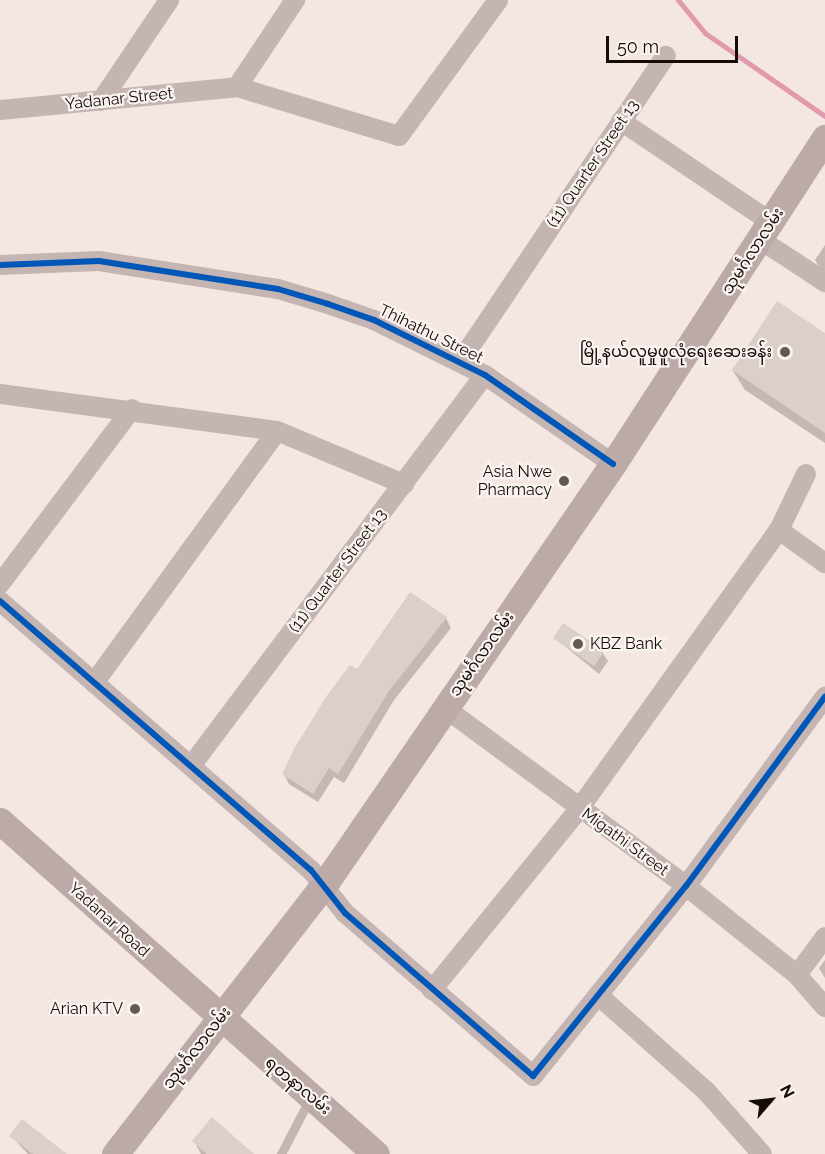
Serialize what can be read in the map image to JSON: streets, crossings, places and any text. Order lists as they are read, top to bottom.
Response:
{
  "streets": {
    "main road": ["သုမင်္ဂလာလမ်း", "Yadanar Road", "ရတနာလမ်း"],
    "street": [
      "Yadanar Street",
      "(11) Quarter Street 13",
      "Thihathu Street",
      "Migathi Street"
    ]
  },
  "crossings": [
    ["(11) Quarter Street 13", "Thihathu Street"],
    ["သုမင်္ဂလာလမ်း", "Thihathu Street"],
    ["သုမင်္ဂလာလမ်း", "Migathi Street"],
    ["သုမင်္ဂလာလမ်း", "Yadanar Road"],
    ["သုမင်္ဂလာလမ်း", "ရတနာလမ်း"],
    ["Yadanar Road", "ရတနာလမ်း"]
  ],
  "places": [
    "မြို့နယ်လူမှုဖူလုံရေးဆေးခန်း",
    "Asia Nwe Pharmacy",
    "KBZ Bank",
    "Arian KTV"
  ],
  "scale_bar": "50 m",
  "north": "top right"
}
